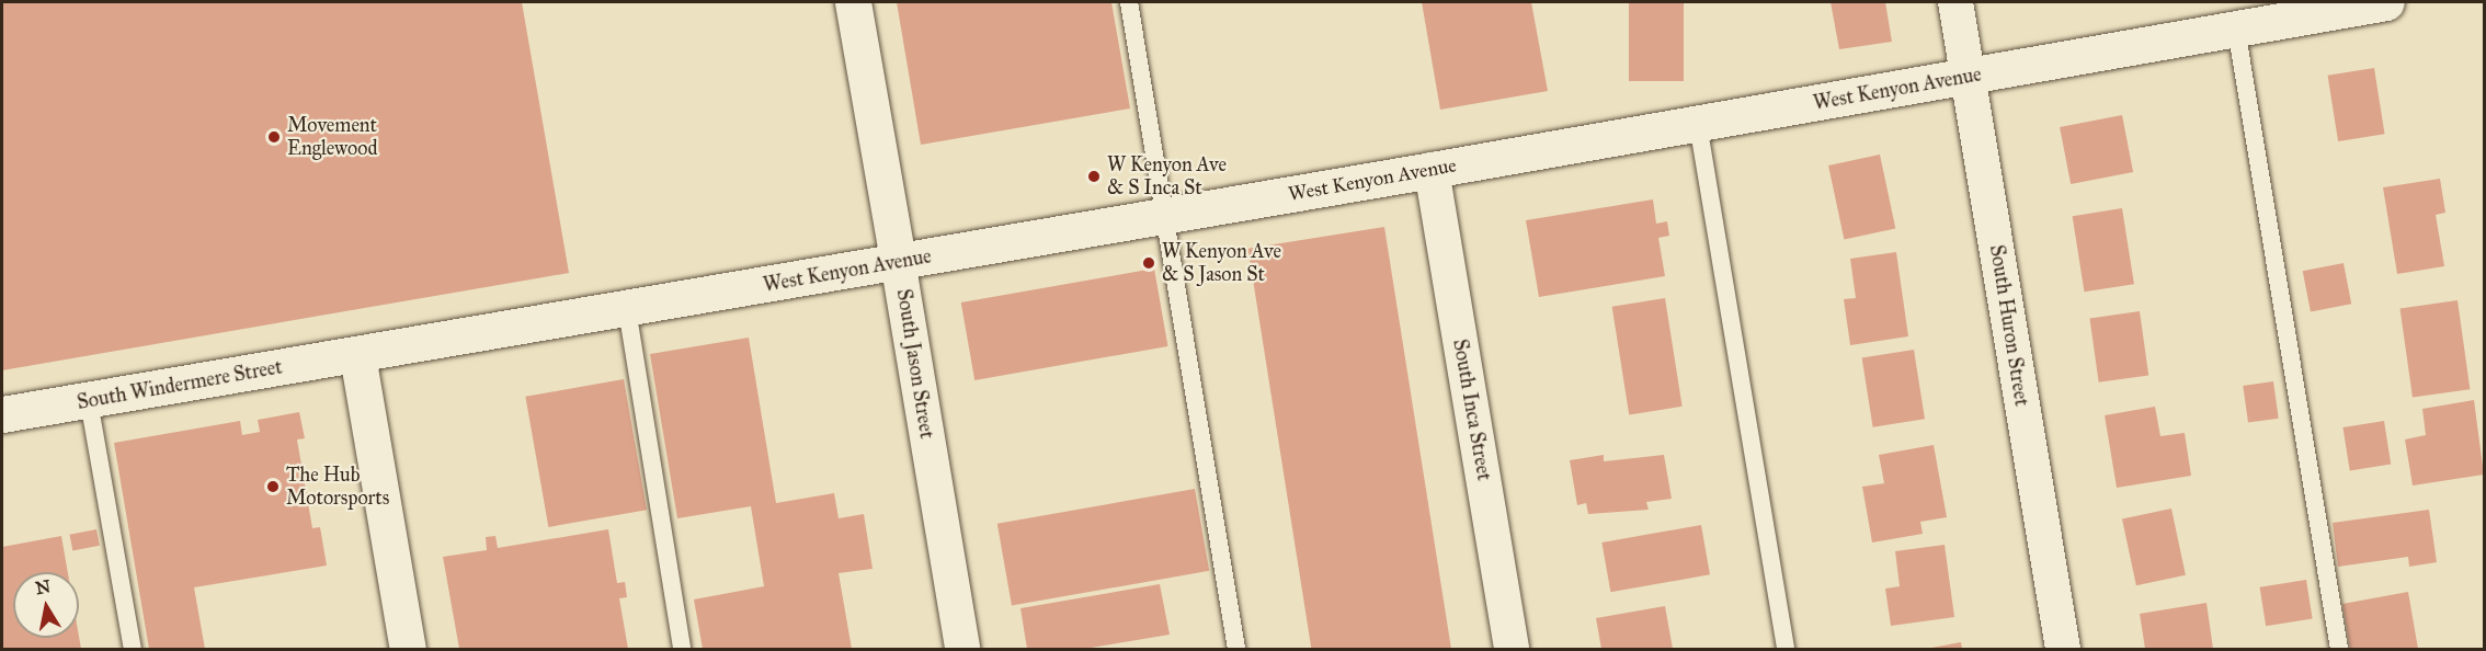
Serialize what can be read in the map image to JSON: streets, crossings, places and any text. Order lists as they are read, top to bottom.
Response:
{
  "streets": {
    "street": [
      "West Kenyon Avenue",
      "South Huron Street",
      "South Jason Street",
      "South Windermere Street",
      "South Inca Street"
    ]
  },
  "crossings": [
    ["West Kenyon Avenue", "South Huron Street"],
    ["West Kenyon Avenue", "South Jason Street"],
    ["West Kenyon Avenue", "South Windermere Street"],
    ["West Kenyon Avenue", "South Inca Street"]
  ],
  "places": [
    "Movement Englewood",
    "W Kenyon Ave & S Inca St",
    "W Kenyon Ave & S Jason St",
    "The Hub Motorsports"
  ],
  "north": "top"
}
